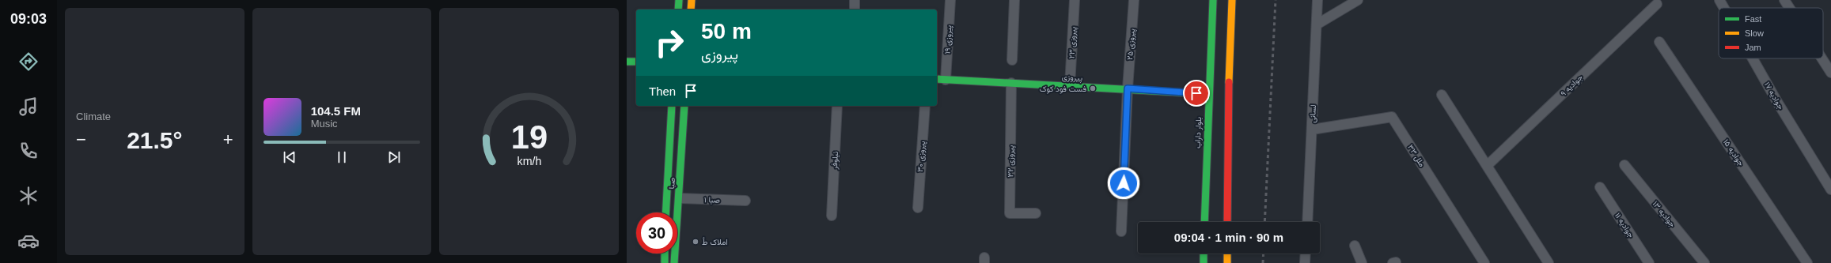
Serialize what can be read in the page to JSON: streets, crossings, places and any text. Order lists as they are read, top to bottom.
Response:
{
  "streets": {
    "street": [
      "پیروزی ۱۹",
      "پیروزی ۲۳",
      "پیروزی ۲۵",
      "پیروزی",
      "جوادیه ۹",
      "جوادیه ۱۷",
      "لسانی",
      "بلوار داراب",
      "جوادیه ۱۵",
      "ملل ۳۳",
      "پیروزی ۳۰",
      "نیلوفر",
      "پیروزی ۳۲",
      "صبا",
      "صبا ۱",
      "جوادیه ۱۳",
      "جوادیه ۱۱"
    ]
  },
  "crossings": [
    ["پیروزی ۱۹", "پیروزی"],
    ["پیروزی ۲۳", "پیروزی"],
    ["پیروزی ۲۵", "پیروزی"],
    ["پیروزی", "بلوار داراب"],
    ["پیروزی", "پیروزی ۳۲"],
    ["لسانی", "ملل ۳۳"],
    ["صبا", "صبا ۱"]
  ],
  "places": ["فست فود کوک", "املاک طُ"],
  "legend": ["Fast", "Slow", "Jam"],
  "page": {
    "tabs": "09:03",
    "tile": "Climate",
    "turn": ["50 m", "پیروزی"],
    "then": "Then",
    "song": ["104.5 FM", "Music"],
    "heat": ["−", "21.5°", "+"],
    "limit": "30",
    "trip": "09:04 · 1 min · 90 m",
    "gauge": ["19", "km/h"]
  }
}
